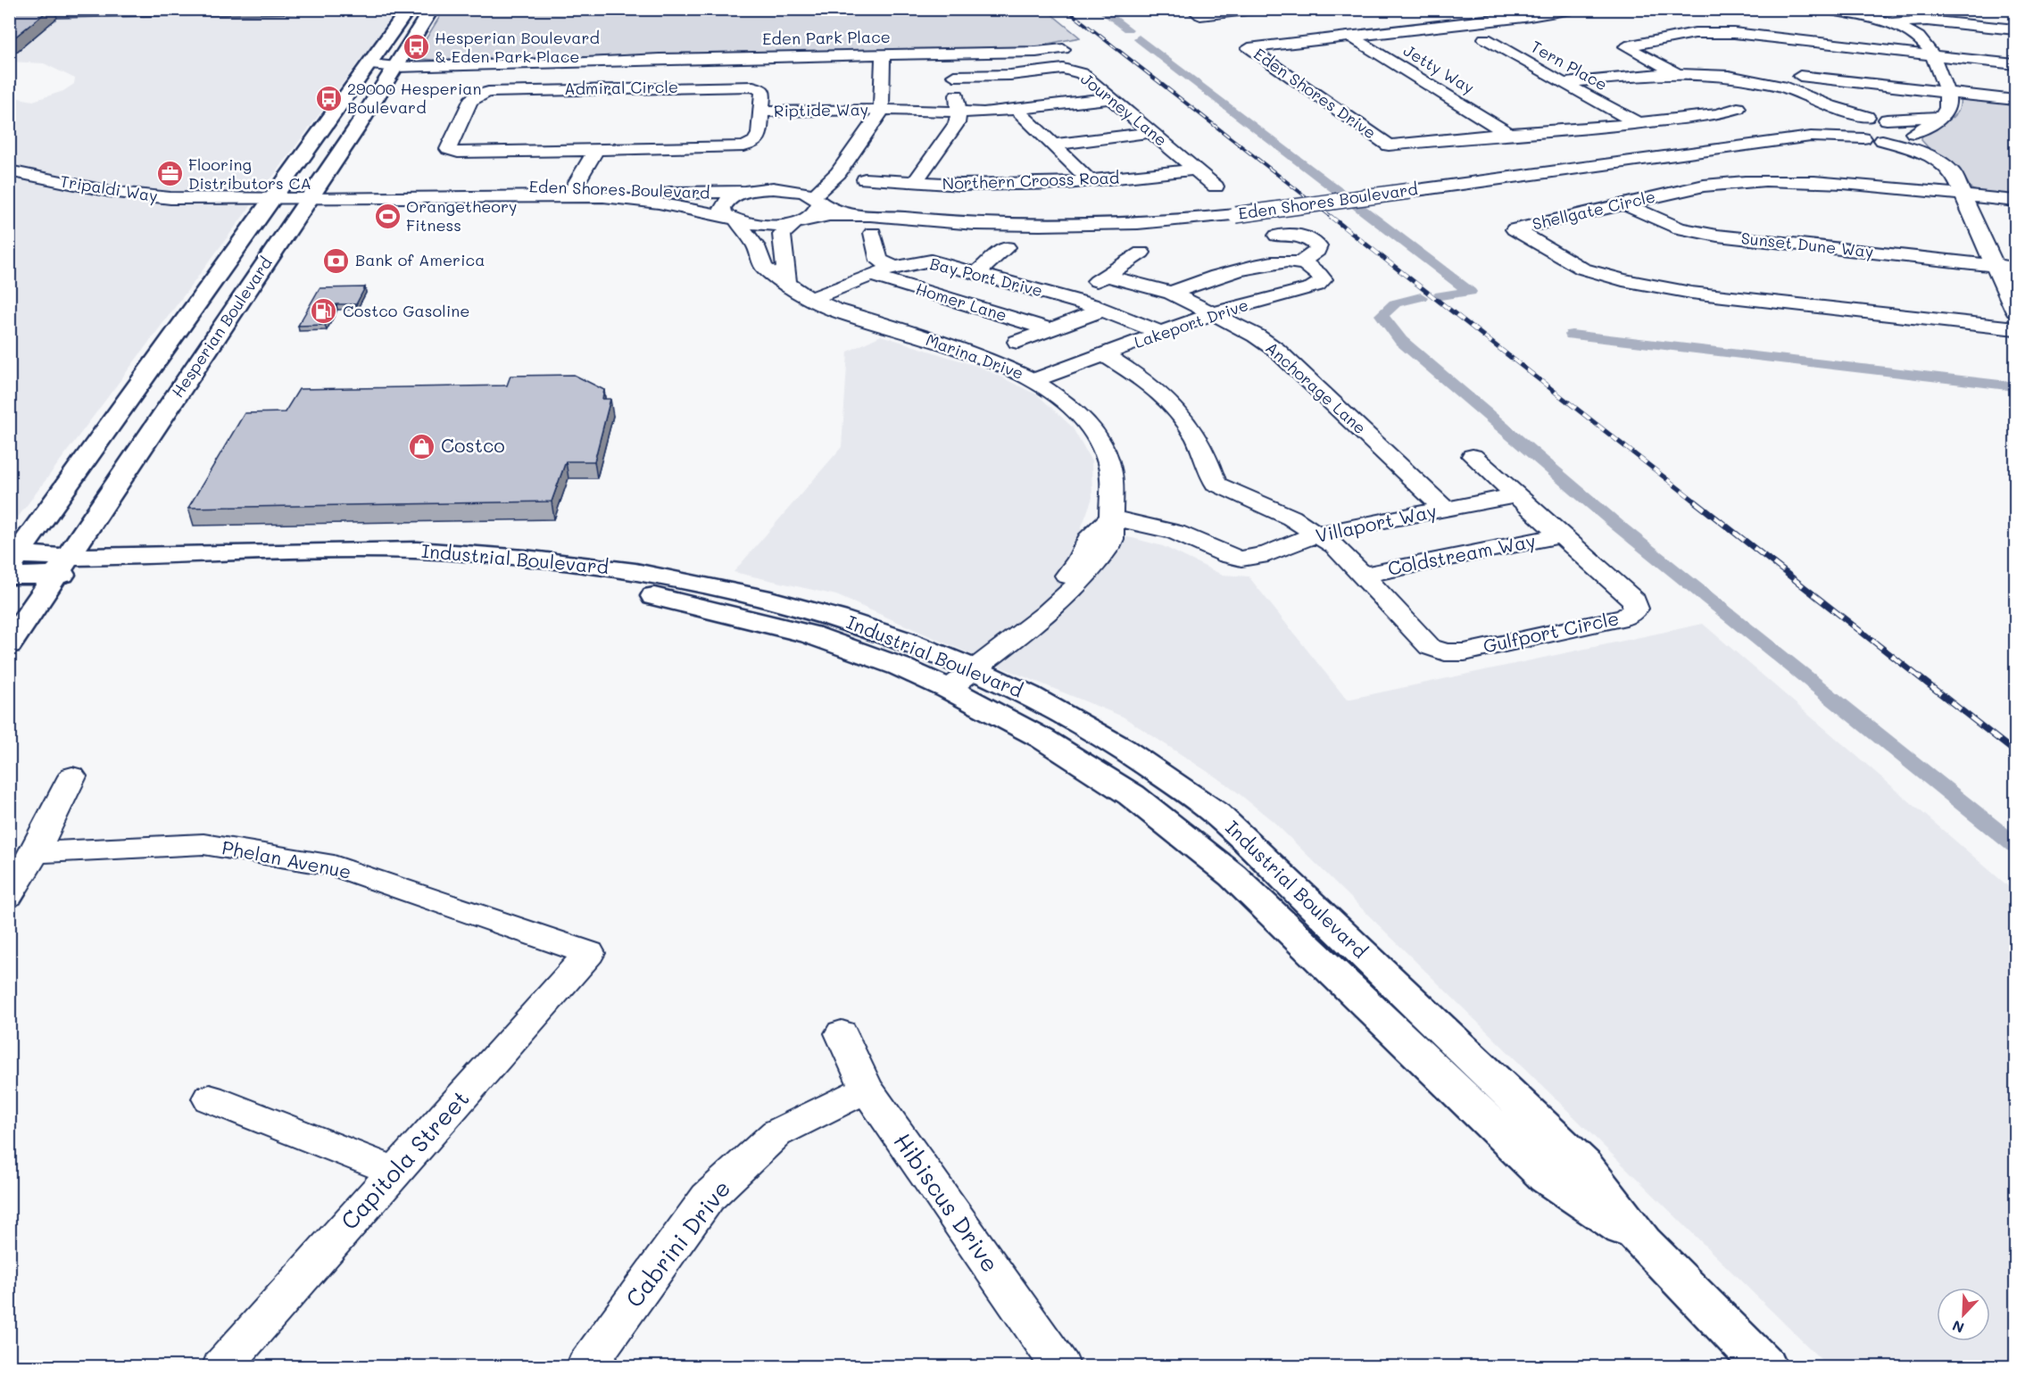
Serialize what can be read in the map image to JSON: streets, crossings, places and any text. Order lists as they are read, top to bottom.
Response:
{
  "streets": {
    "main road": ["Hesperian Boulevard", "Industrial Boulevard"],
    "street": [
      "Eden Park Place",
      "Tern Place",
      "Jetty Way",
      "Admiral Circle",
      "Eden Shores Drive",
      "Journey Lane",
      "Riptide Way",
      "Northern Crooss Road",
      "Tripaldi Way",
      "Eden Shores Boulevard",
      "Shellgate Circle",
      "Sunset Dune Way",
      "Bay Port Drive",
      "Homer Lane",
      "Lakeport Drive",
      "Marina Drive",
      "Anchorage Lane",
      "Villaport Way",
      "Coldstream Way",
      "Gulfport Circle",
      "Phelan Avenue",
      "Capitola Street",
      "Hibiscus Drive",
      "Cabrini Drive"
    ]
  },
  "crossings": [
    ["Eden Park Place", "Hesperian Boulevard"],
    ["Tern Place", "Eden Shores Drive"],
    ["Jetty Way", "Eden Shores Drive"],
    ["Admiral Circle", "Riptide Way"],
    ["Journey Lane", "Riptide Way"],
    ["Journey Lane", "Northern Crooss Road"],
    ["Tripaldi Way", "Eden Shores Boulevard"],
    ["Tripaldi Way", "Hesperian Boulevard"],
    ["Eden Shores Boulevard", "Hesperian Boulevard"],
    ["Eden Shores Boulevard", "Marina Drive"],
    ["Shellgate Circle", "Sunset Dune Way"],
    ["Bay Port Drive", "Homer Lane"],
    ["Bay Port Drive", "Lakeport Drive"],
    ["Bay Port Drive", "Marina Drive"],
    ["Lakeport Drive", "Marina Drive"],
    ["Lakeport Drive", "Anchorage Lane"],
    ["Lakeport Drive", "Gulfport Circle"],
    ["Hesperian Boulevard", "Industrial Boulevard"],
    ["Marina Drive", "Villaport Way"],
    ["Anchorage Lane", "Villaport Way"],
    ["Villaport Way", "Gulfport Circle"],
    ["Coldstream Way", "Gulfport Circle"],
    ["Phelan Avenue", "Capitola Street"],
    ["Hibiscus Drive", "Cabrini Drive"]
  ],
  "places": {
    "bus stop": ["Hesperian Boulevard & Eden Park Place", "29000 Hesperian Boulevard"],
    "office": ["Flooring Distributors CA"],
    "sports": ["Orangetheory Fitness"],
    "bank": ["Bank of America"],
    "fuel station": ["Costco Gasoline"],
    "shop": ["Costco"]
  },
  "north": "bottom left"
}
